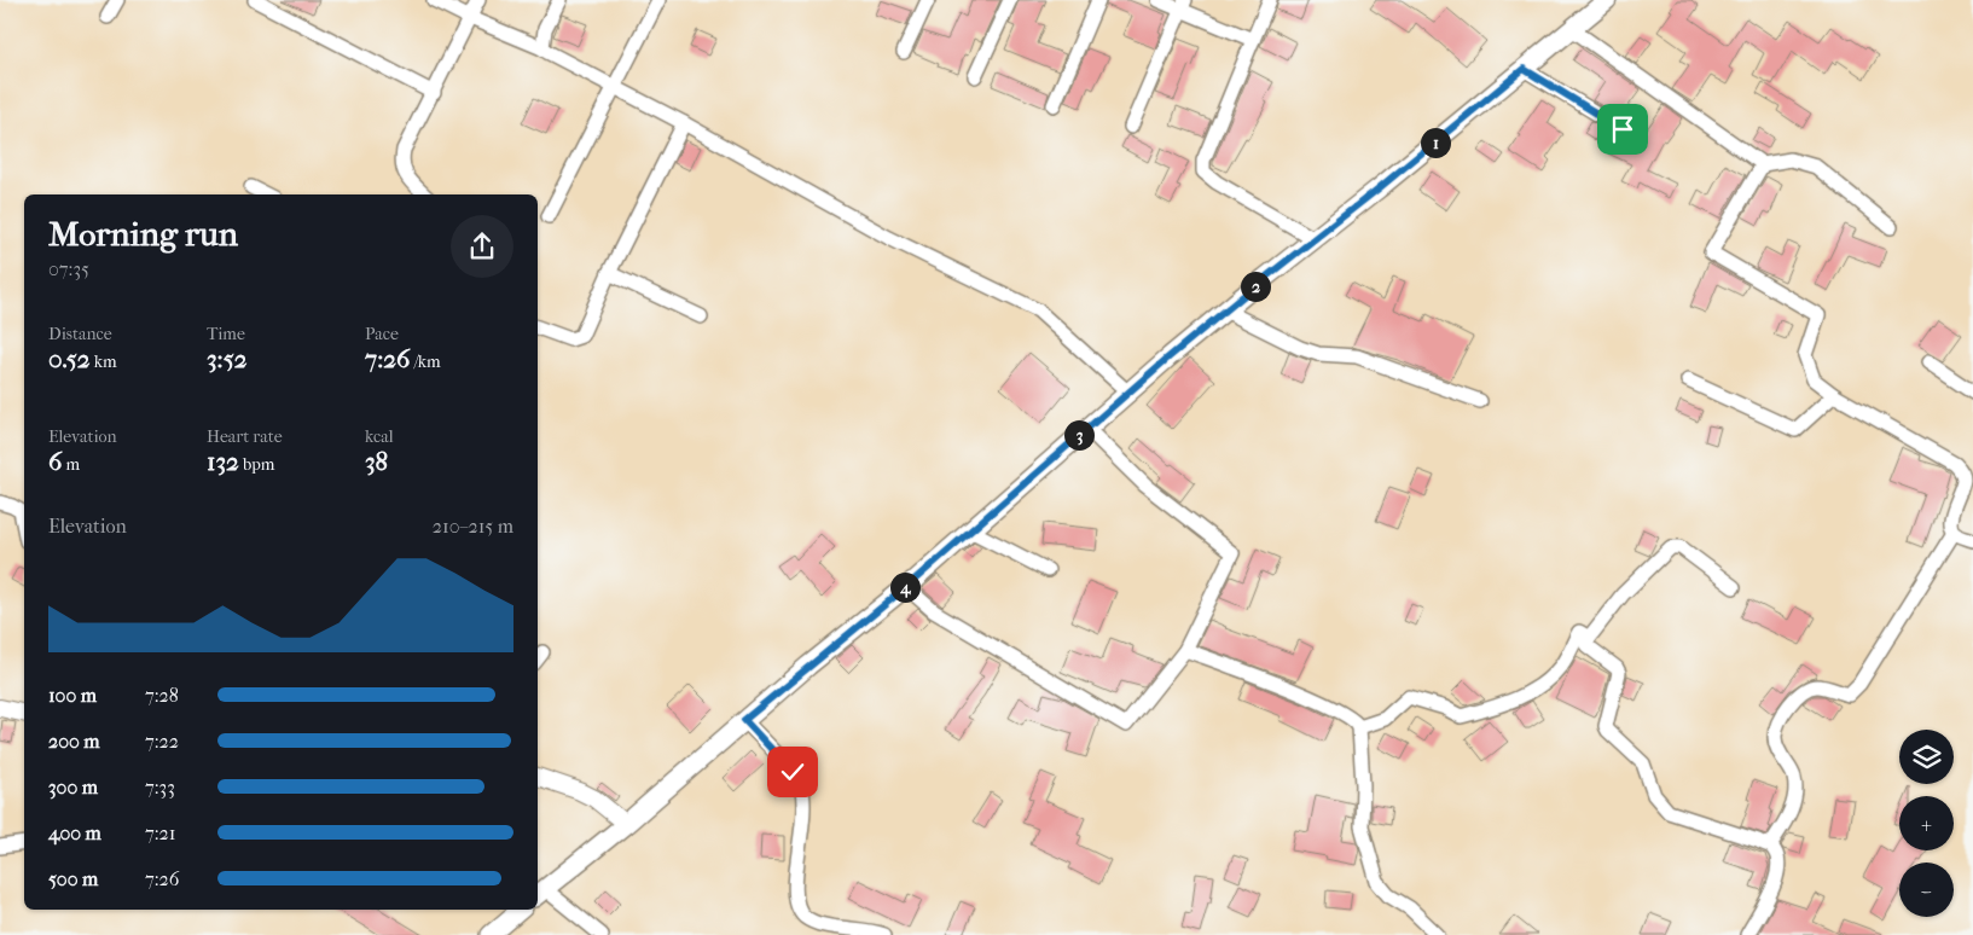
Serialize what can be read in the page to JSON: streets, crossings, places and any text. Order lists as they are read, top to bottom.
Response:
{
  "page": {
    "pins": [
      "1",
      "2",
      "3",
      "4"
    ],
    "heading": ["Morning run", "07:35"],
    "stats": [
      ["Distance", "0.52 km"],
      ["Time", "3:52"],
      ["Pace", "7:26 /km"],
      ["Elevation", "6 m"],
      ["Heart rate", "132 bpm"],
      ["kcal", "38"]
    ],
    "chart": ["Elevation", "210–215 m"],
    "list": [
      {
        "name": "100 m",
        "note": "7:28"
      },
      {
        "name": "200 m",
        "note": "7:22"
      },
      {
        "name": "300 m",
        "note": "7:33"
      },
      {
        "name": "400 m",
        "note": "7:21"
      },
      {
        "name": "500 m",
        "note": "7:26"
      }
    ],
    "map_buttons": ["+", "−"]
  }
}
